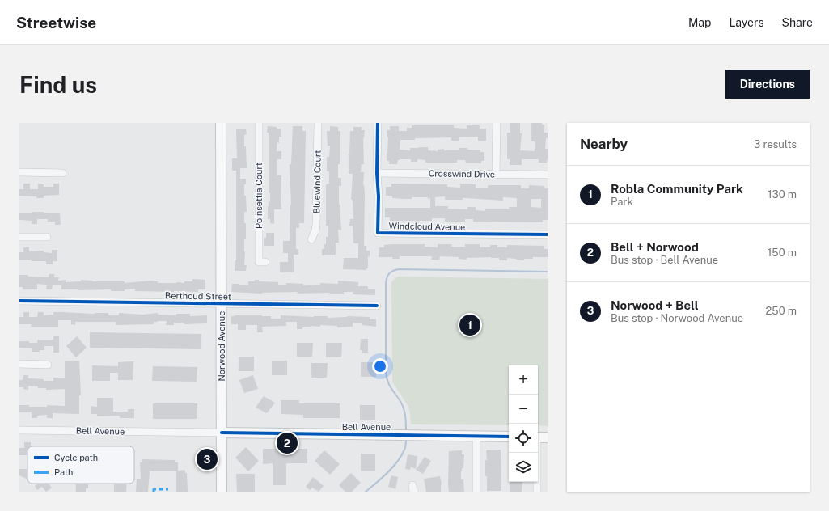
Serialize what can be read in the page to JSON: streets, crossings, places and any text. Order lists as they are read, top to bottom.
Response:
{
  "streets": {
    "main road": ["Norwood Avenue", "Bell Avenue"],
    "street": [
      "Crosswind Drive",
      "Bluewind Court",
      "Poinsettia Court",
      "Windcloud Avenue",
      "Berthoud Street"
    ]
  },
  "crossings": [
    ["Crosswind Drive", "Windcloud Avenue"],
    ["Berthoud Street", "Norwood Avenue"],
    ["Norwood Avenue", "Bell Avenue"]
  ],
  "legend": ["Cycle path", "Path"],
  "page": {
    "header": "Streetwise",
    "nav": ["Map", "Layers", "Share"],
    "buttons": "Directions",
    "title": "Find us",
    "heading": ["Nearby", "3 results"],
    "list": [
      {
        "mark": "1",
        "name": "Robla Community Park",
        "note": "Park",
        "value": "130 m"
      },
      {
        "mark": "2",
        "name": "Bell + Norwood",
        "note": "Bus stop · Bell Avenue",
        "value": "150 m"
      },
      {
        "mark": "3",
        "name": "Norwood + Bell",
        "note": "Bus stop · Norwood Avenue",
        "value": "250 m"
      }
    ],
    "pins": ["1", "2", "3"],
    "map_buttons": ["+", "−"]
  }
}
